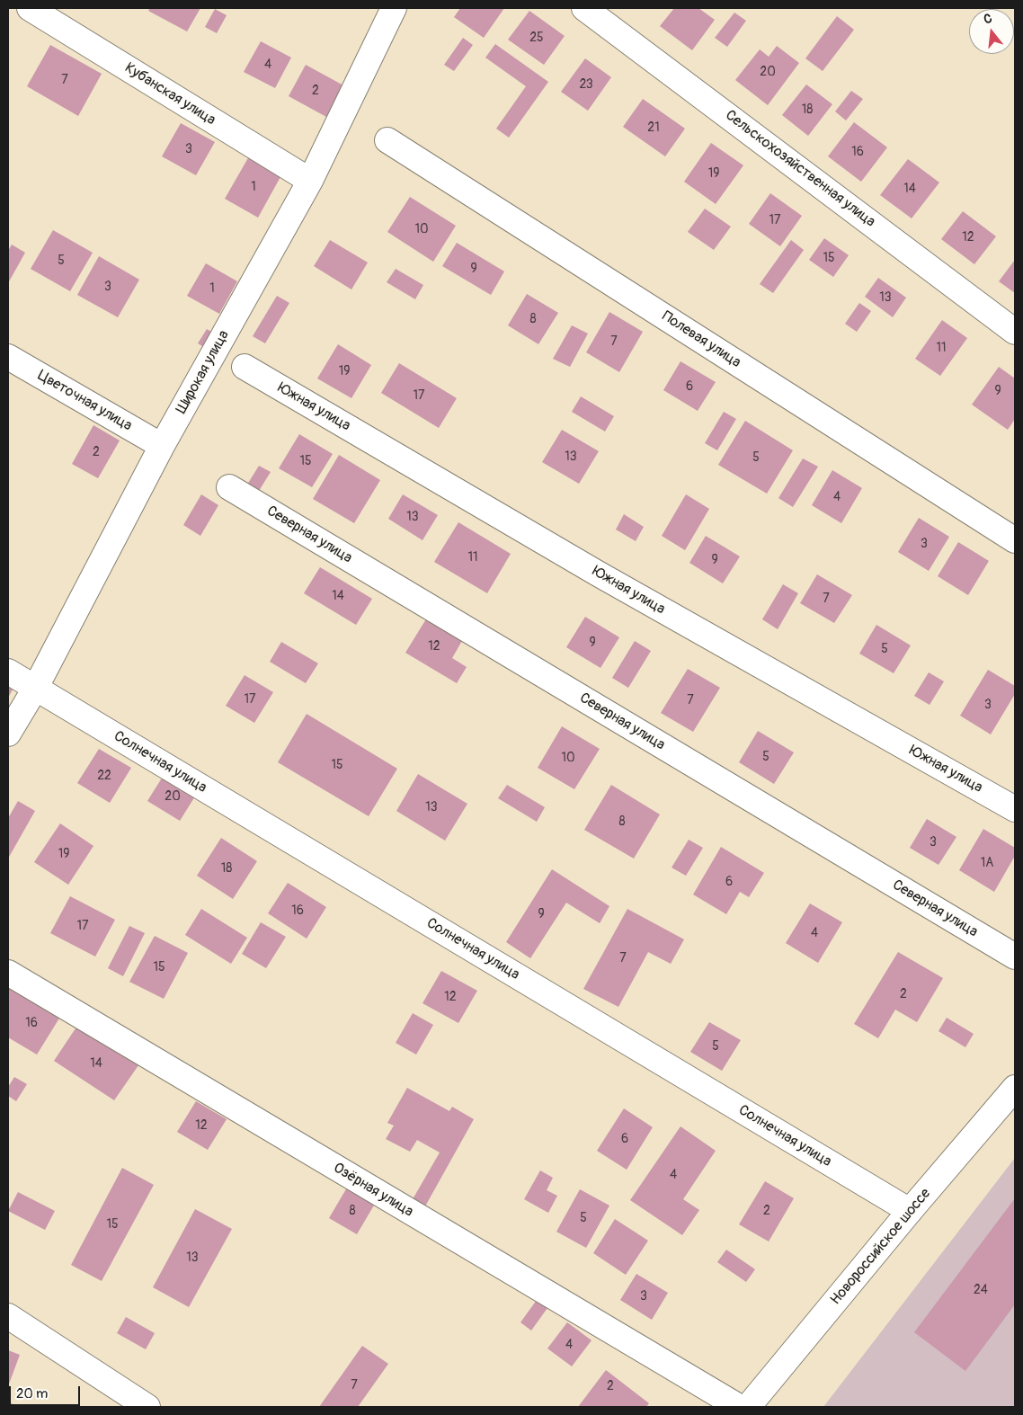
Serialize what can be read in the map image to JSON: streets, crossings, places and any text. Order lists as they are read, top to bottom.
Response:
{
  "streets": {
    "street": [
      "Кубанская улица",
      "Сельскохозяйственная улица",
      "Полевая улица",
      "Широкая улица",
      "Цветочная улица",
      "Южная улица",
      "Северная улица",
      "Солнечная улица",
      "Озёрная улица",
      "Новороссийское шоссе"
    ]
  },
  "crossings": [
    ["Кубанская улица", "Широкая улица"],
    ["Широкая улица", "Цветочная улица"],
    ["Широкая улица", "Солнечная улица"],
    ["Солнечная улица", "Новороссийское шоссе"]
  ],
  "house_numbers": [
    "25",
    "4",
    "20",
    "7",
    "23",
    "2",
    "18",
    "21",
    "3",
    "16",
    "19",
    "1",
    "14",
    "17",
    "10",
    "12",
    "15",
    "5",
    "9",
    "3",
    "1",
    "13",
    "8",
    "7",
    "11",
    "19",
    "6",
    "9",
    "17",
    "2",
    "13",
    "5",
    "15",
    "4",
    "13",
    "3",
    "11",
    "9",
    "14",
    "7",
    "9",
    "12",
    "5",
    "17",
    "7",
    "3",
    "5",
    "10",
    "15",
    "22",
    "20",
    "13",
    "8",
    "3",
    "19",
    "1А",
    "18",
    "6",
    "16",
    "9",
    "17",
    "4",
    "7",
    "15",
    "2",
    "12",
    "16",
    "5",
    "14",
    "12",
    "6",
    "4",
    "8",
    "2",
    "5",
    "15",
    "13",
    "24",
    "3",
    "4",
    "7",
    "2"
  ],
  "scale_bar": "20 m",
  "north": "top"
}
